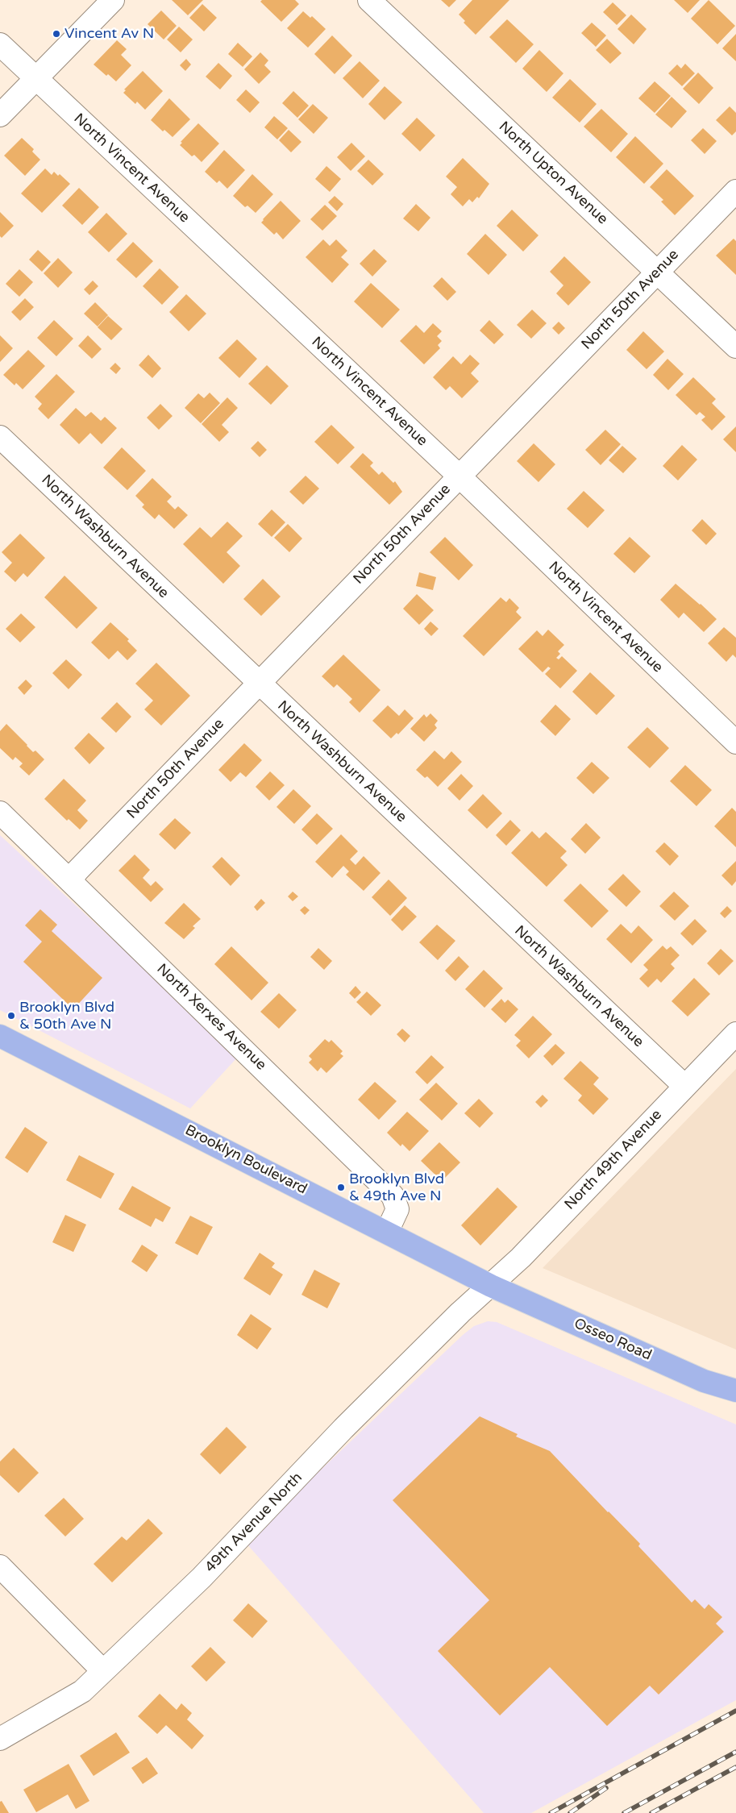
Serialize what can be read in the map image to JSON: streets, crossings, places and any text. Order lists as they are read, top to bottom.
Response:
{
  "streets": {
    "main road": ["Brooklyn Boulevard", "Osseo Road"],
    "street": [
      "North Vincent Avenue",
      "North Upton Avenue",
      "North 50th Avenue",
      "North Washburn Avenue",
      "North Xerxes Avenue",
      "North 49th Avenue",
      "49th Avenue North"
    ]
  },
  "crossings": [
    ["North Vincent Avenue", "North 50th Avenue"],
    ["North Upton Avenue", "North 50th Avenue"],
    ["North 50th Avenue", "North Washburn Avenue"],
    ["North 50th Avenue", "North Xerxes Avenue"],
    ["North Washburn Avenue", "North 49th Avenue"],
    ["North Xerxes Avenue", "Brooklyn Boulevard"],
    ["Brooklyn Boulevard", "North 49th Avenue"],
    ["Brooklyn Boulevard", "Osseo Road"],
    ["Brooklyn Boulevard", "49th Avenue North"],
    ["North 49th Avenue", "Osseo Road"],
    ["North 49th Avenue", "49th Avenue North"],
    ["Osseo Road", "49th Avenue North"]
  ],
  "places": ["Vincent Av N", "Brooklyn Blvd & 50th Ave N", "Brooklyn Blvd & 49th Ave N"]
}
